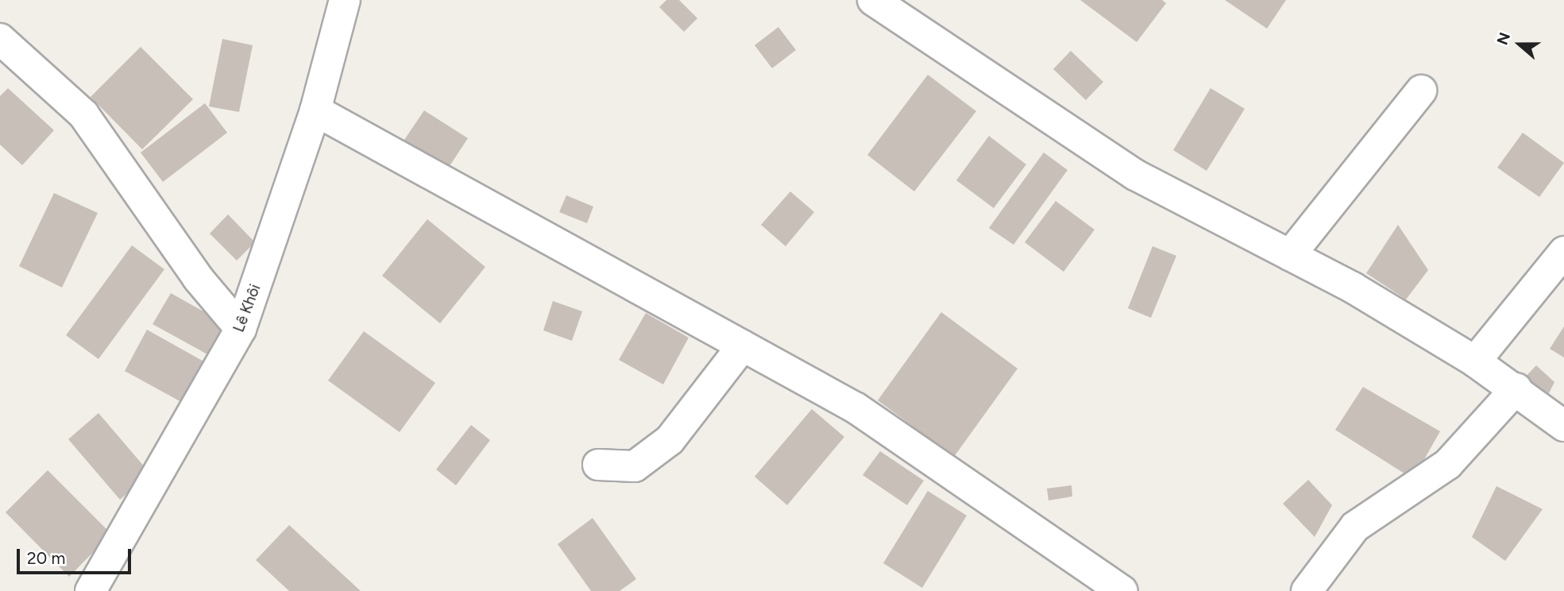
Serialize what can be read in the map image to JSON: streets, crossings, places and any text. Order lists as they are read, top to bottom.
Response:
{
  "streets": {
    "street": ["Lê Khôi"]
  },
  "scale_bar": "20 m",
  "north": "left"
}
